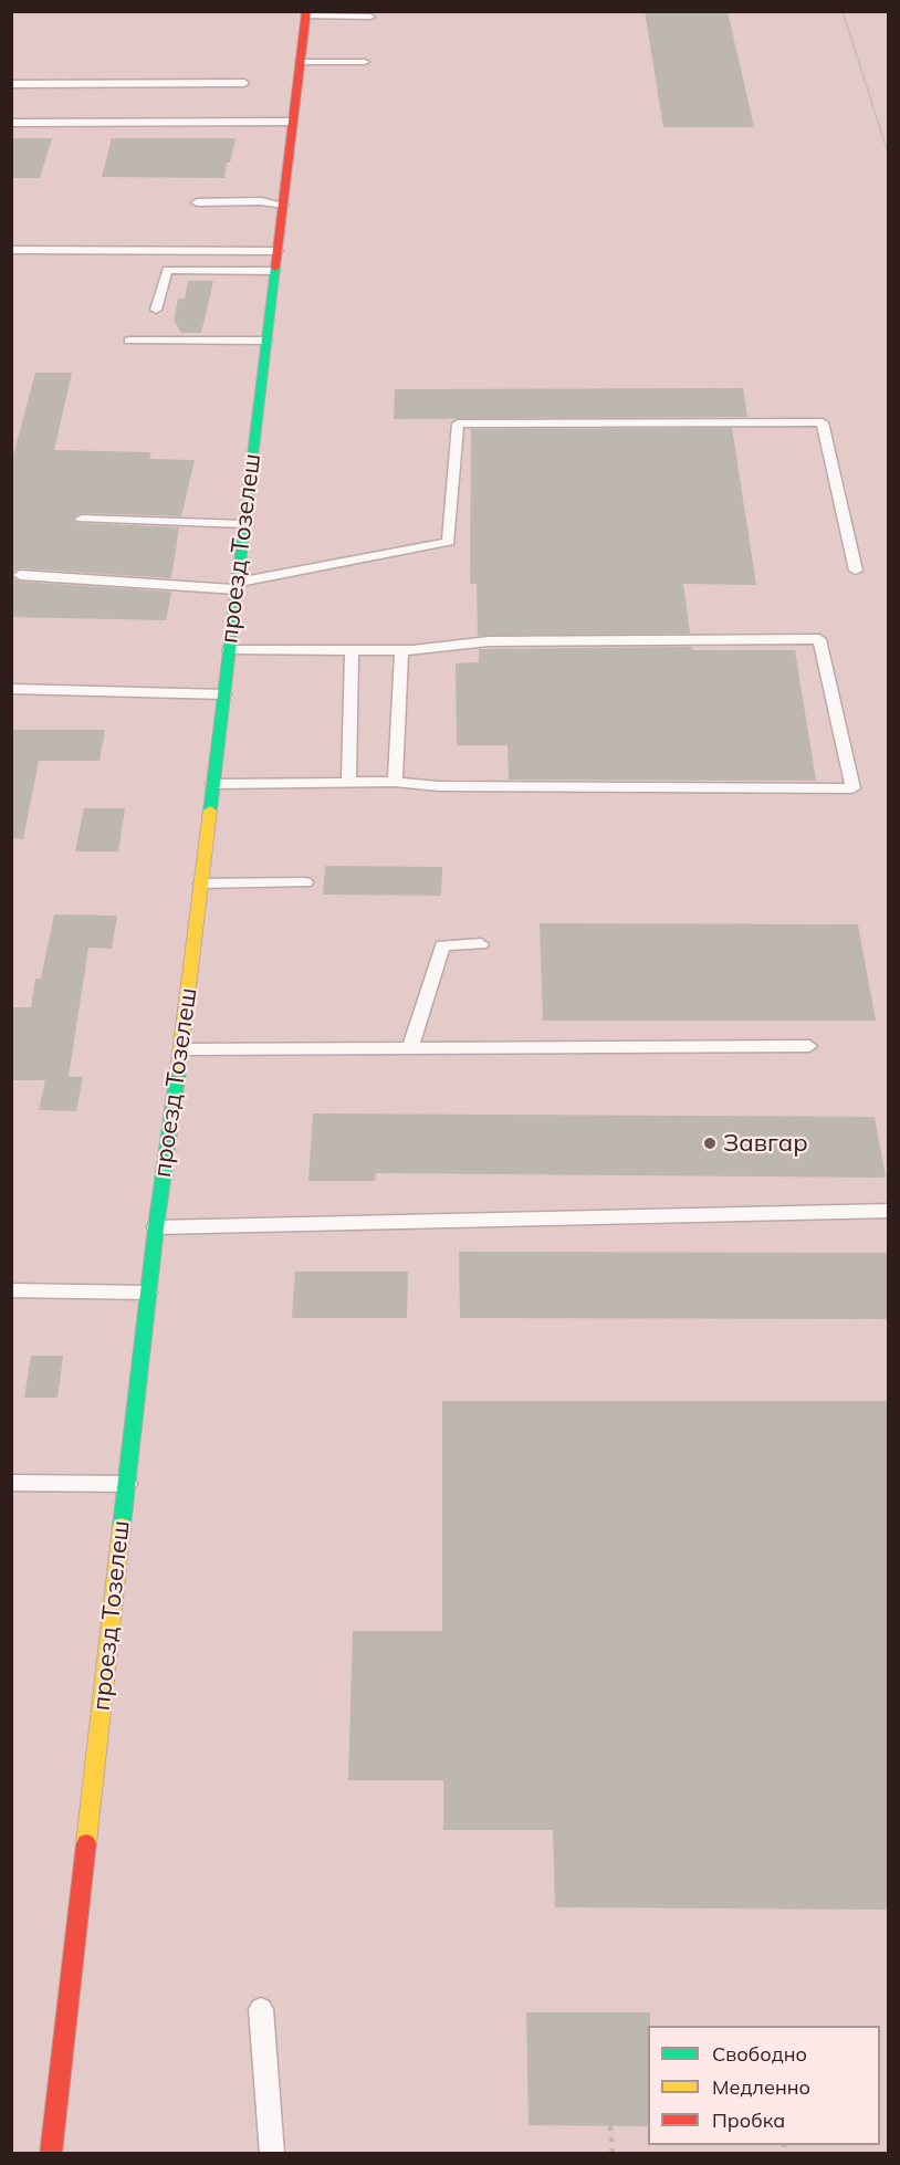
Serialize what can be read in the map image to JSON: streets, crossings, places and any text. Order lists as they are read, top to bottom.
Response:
{
  "streets": {
    "street": ["проезд Тозелеш"]
  },
  "places": ["Завгар"],
  "legend": ["Свободно", "Медленно", "Пробка"]
}
